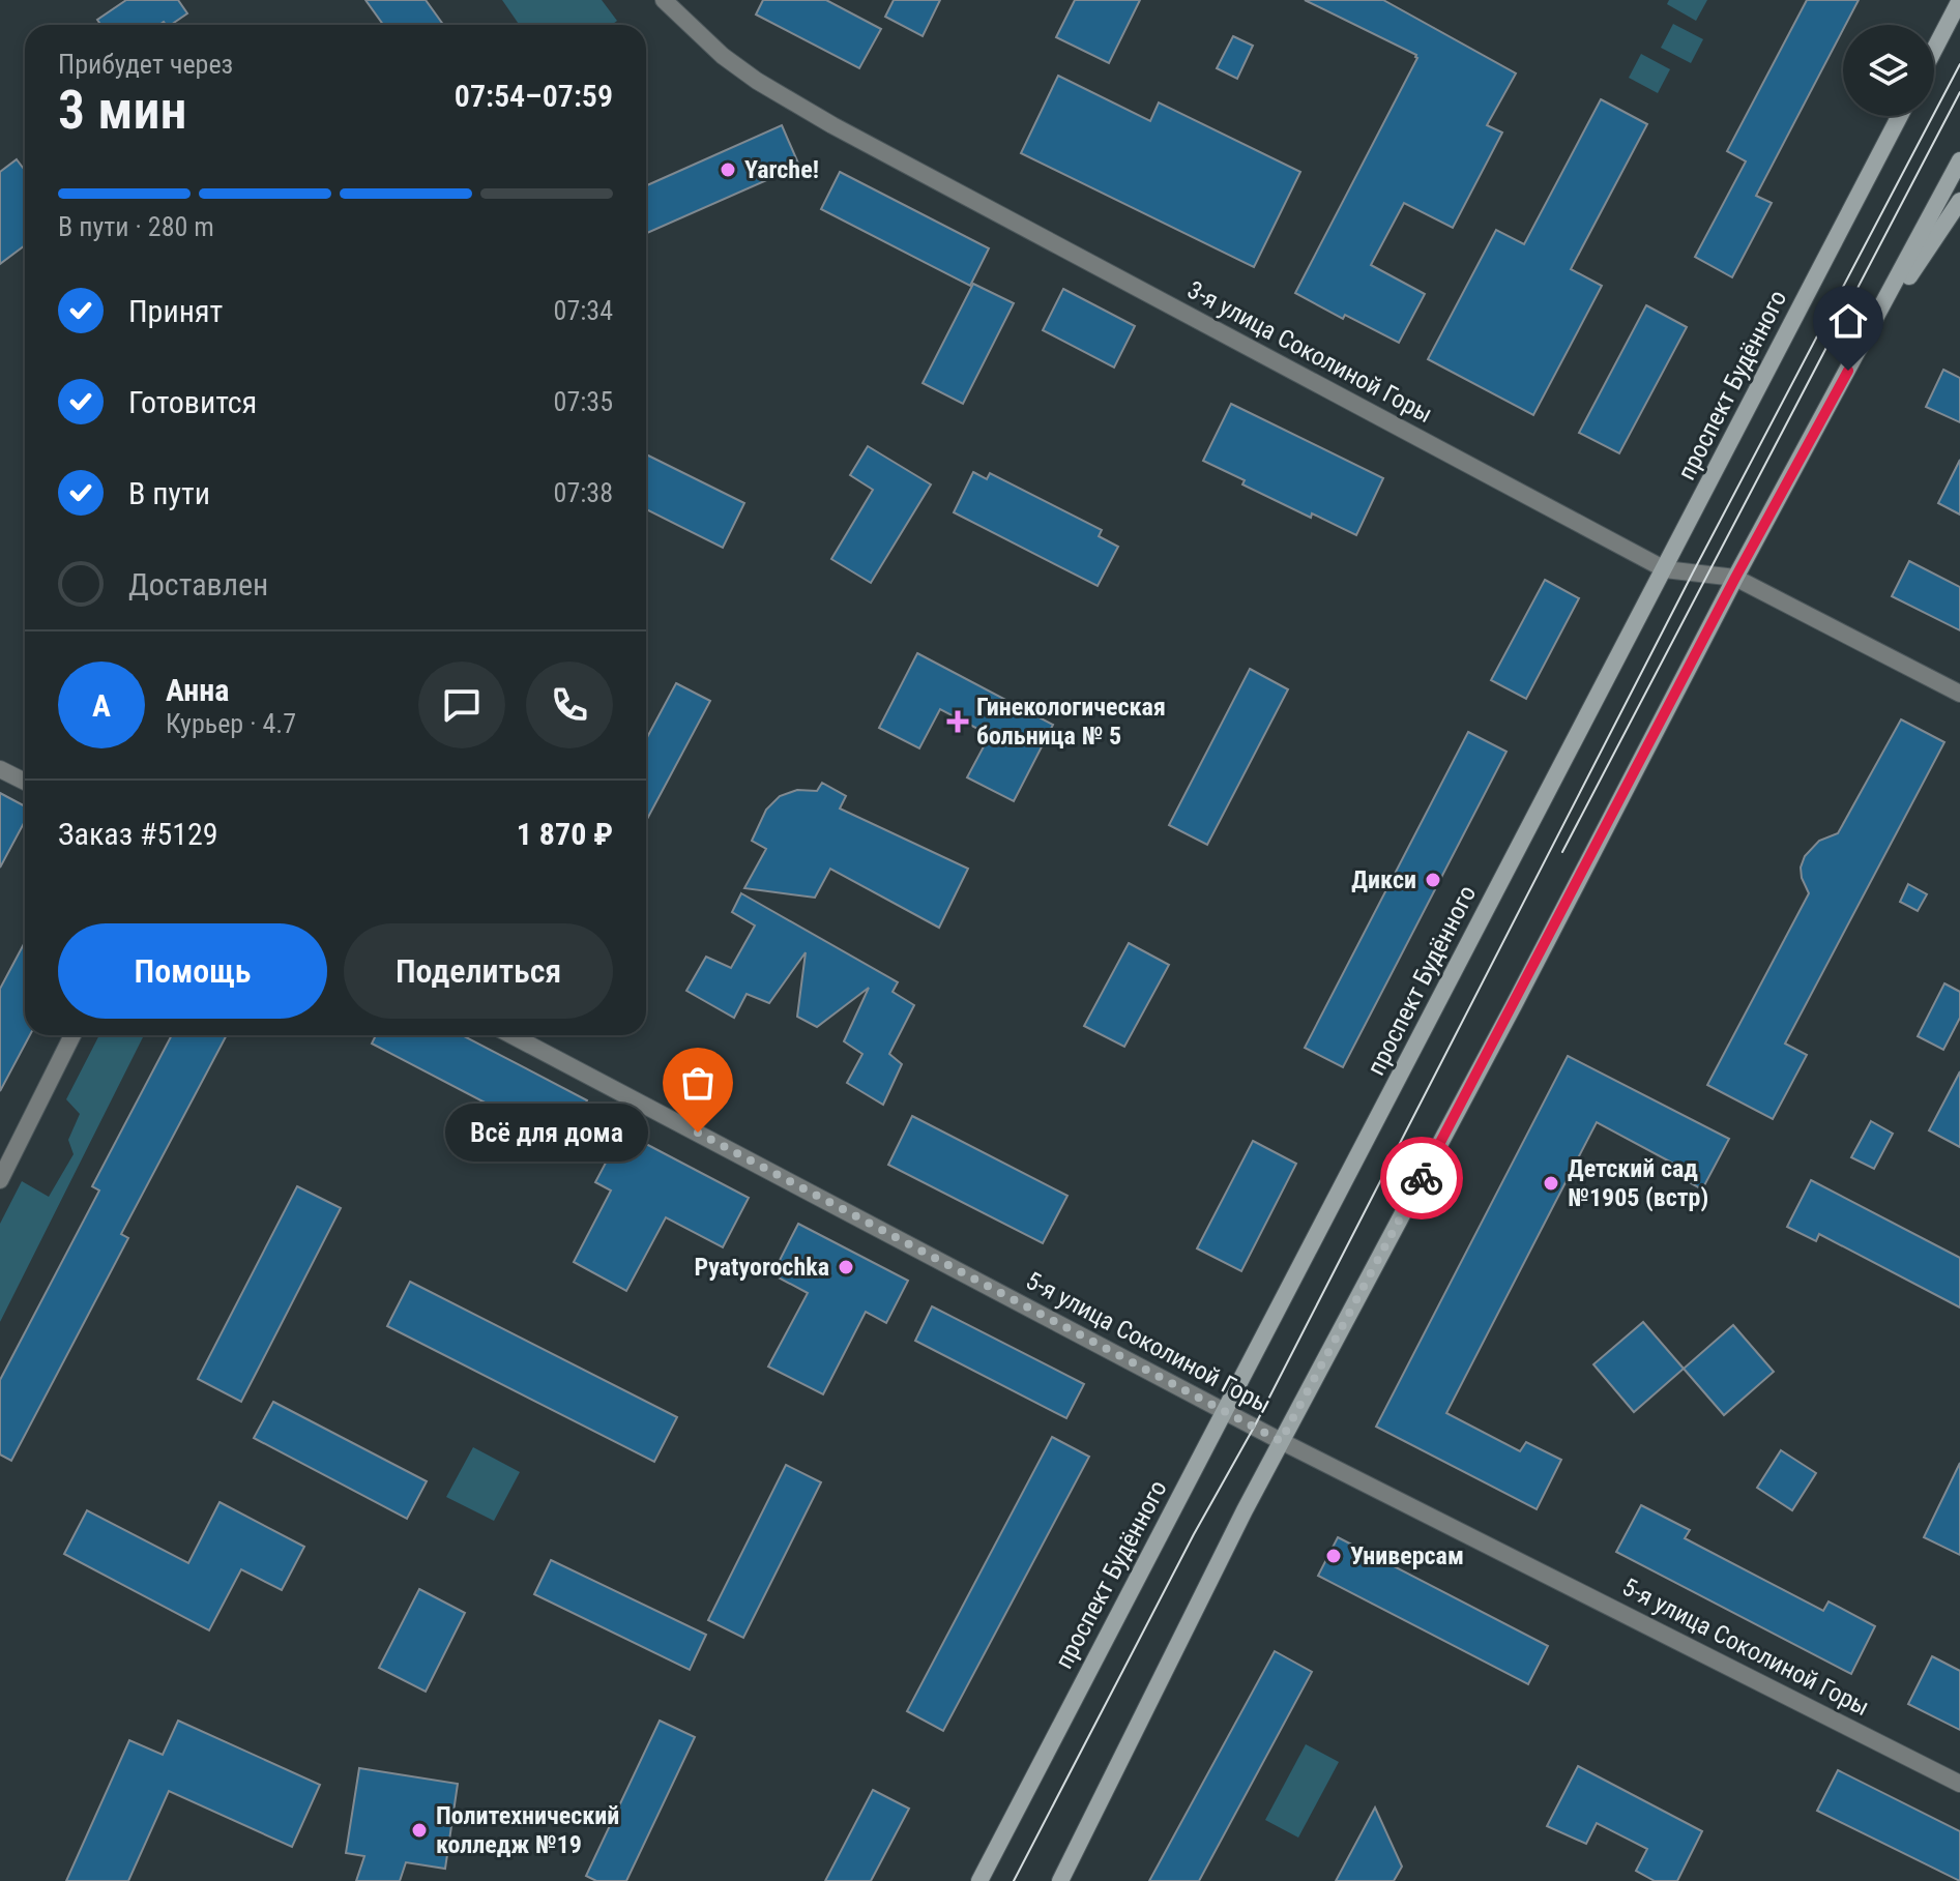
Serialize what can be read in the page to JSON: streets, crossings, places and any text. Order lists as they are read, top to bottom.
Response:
{
  "streets": {
    "main road": ["проспект Будённого"],
    "street": ["3-я улица Соколиной Горы", "5-я улица Соколиной Горы"]
  },
  "crossings": [
    ["3-я улица Соколиной Горы", "проспект Будённого"],
    ["проспект Будённого", "5-я улица Соколиной Горы"]
  ],
  "places": {
    "other": [
      "Yarche!",
      "Дикси",
      "Всё для дома",
      "Детский сад №1905 (встр)",
      "Pyatyorochka",
      "Универсам",
      "Политехнический колледж №19"
    ],
    "health": ["Гинекологическая больница № 5"]
  },
  "page": {
    "heading": ["3 мин", "Прибудет через", "07:54–07:59"],
    "panel": [
      "Анна",
      "Курьер · 4.7",
      "Заказ #5129",
      "1 870 ₽"
    ],
    "bar": "В пути · 280 m",
    "list": [
      ["Принят", "07:34"],
      ["Готовится", "07:35"],
      ["В пути", "07:38"],
      "Доставлен"
    ],
    "round": "А",
    "buttons": ["Помощь", "Поделиться"],
    "bubble": "Всё для дома"
  }
}
